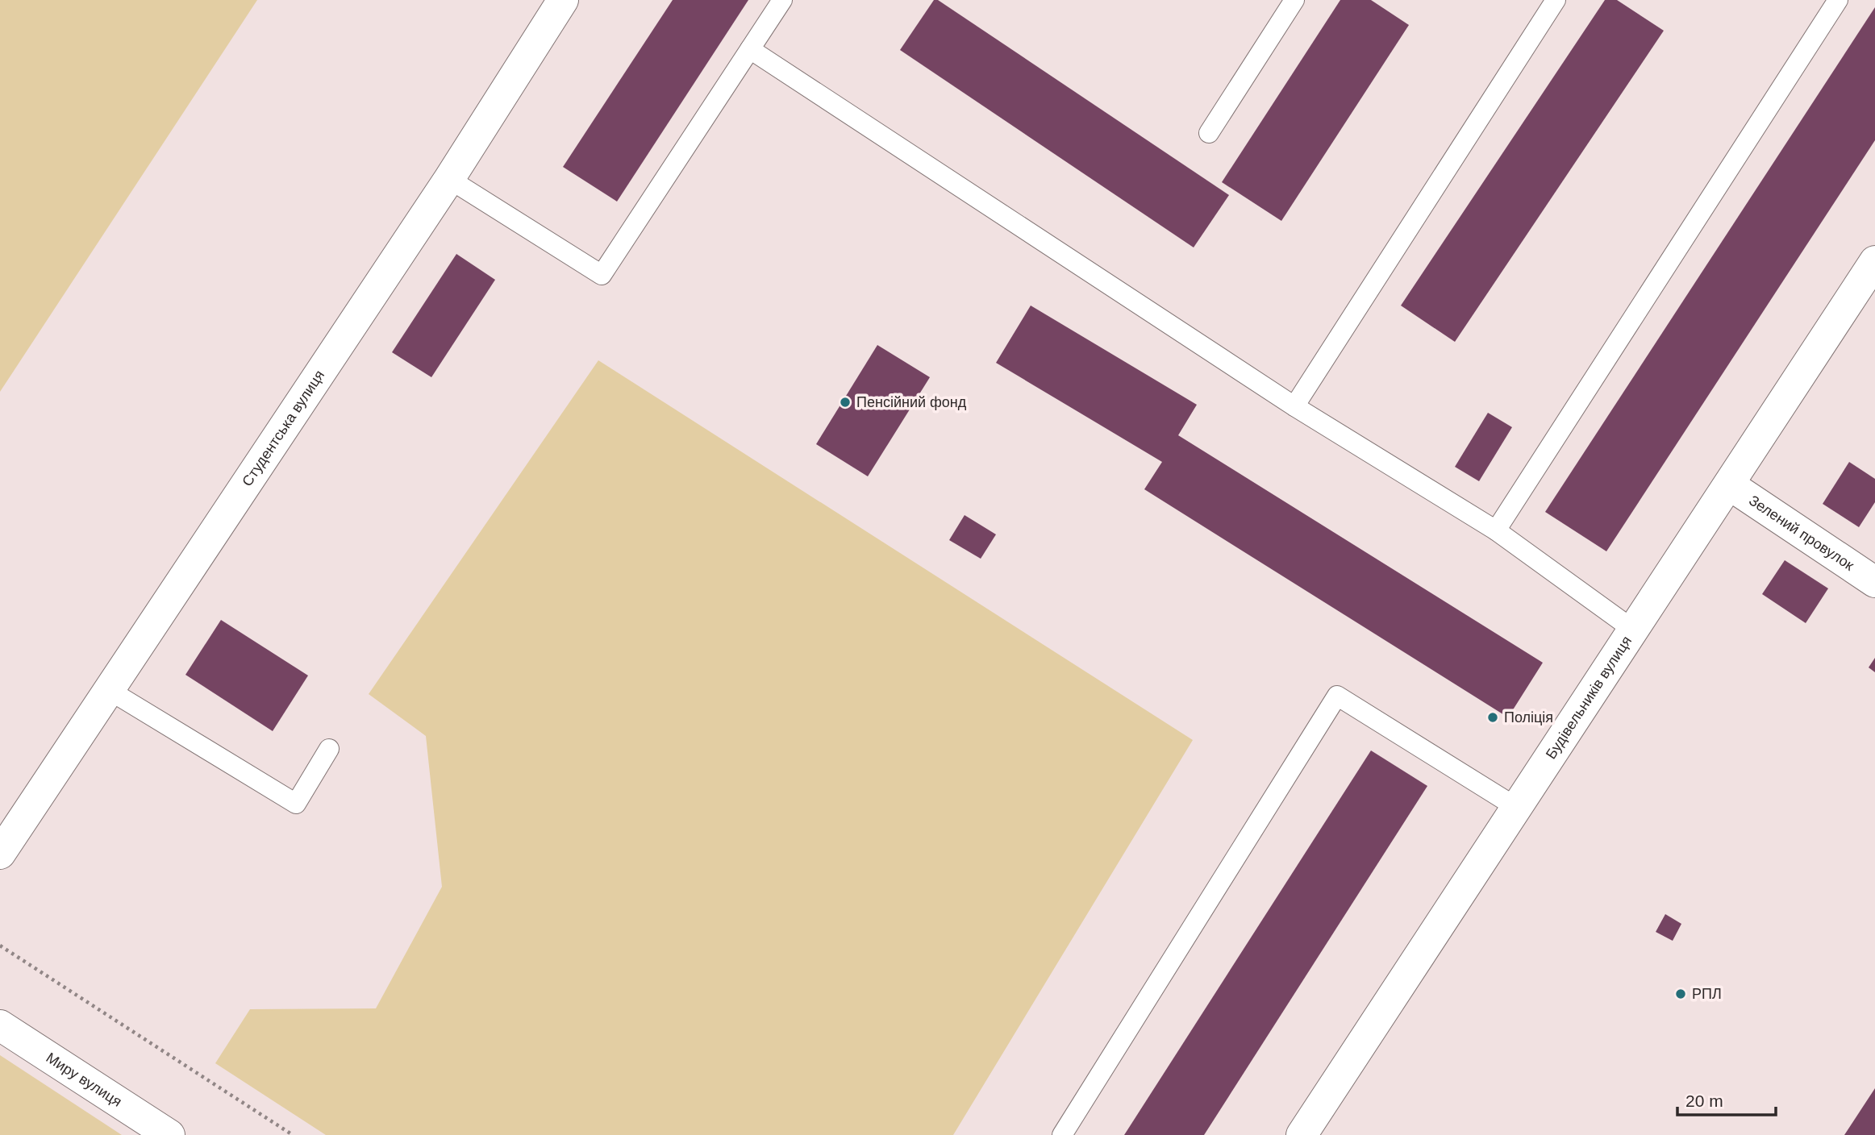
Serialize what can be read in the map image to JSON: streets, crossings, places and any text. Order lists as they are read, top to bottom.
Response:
{
  "streets": {
    "street": [
      "Студентська вулиця",
      "Зелений провулок",
      "Будівельників вулиця",
      "Миру вулиця"
    ]
  },
  "crossings": [
    ["Зелений провулок", "Будівельників вулиця"]
  ],
  "places": ["Пенсійний фонд", "Поліція", "РПЛ"],
  "scale_bar": "20 m"
}
